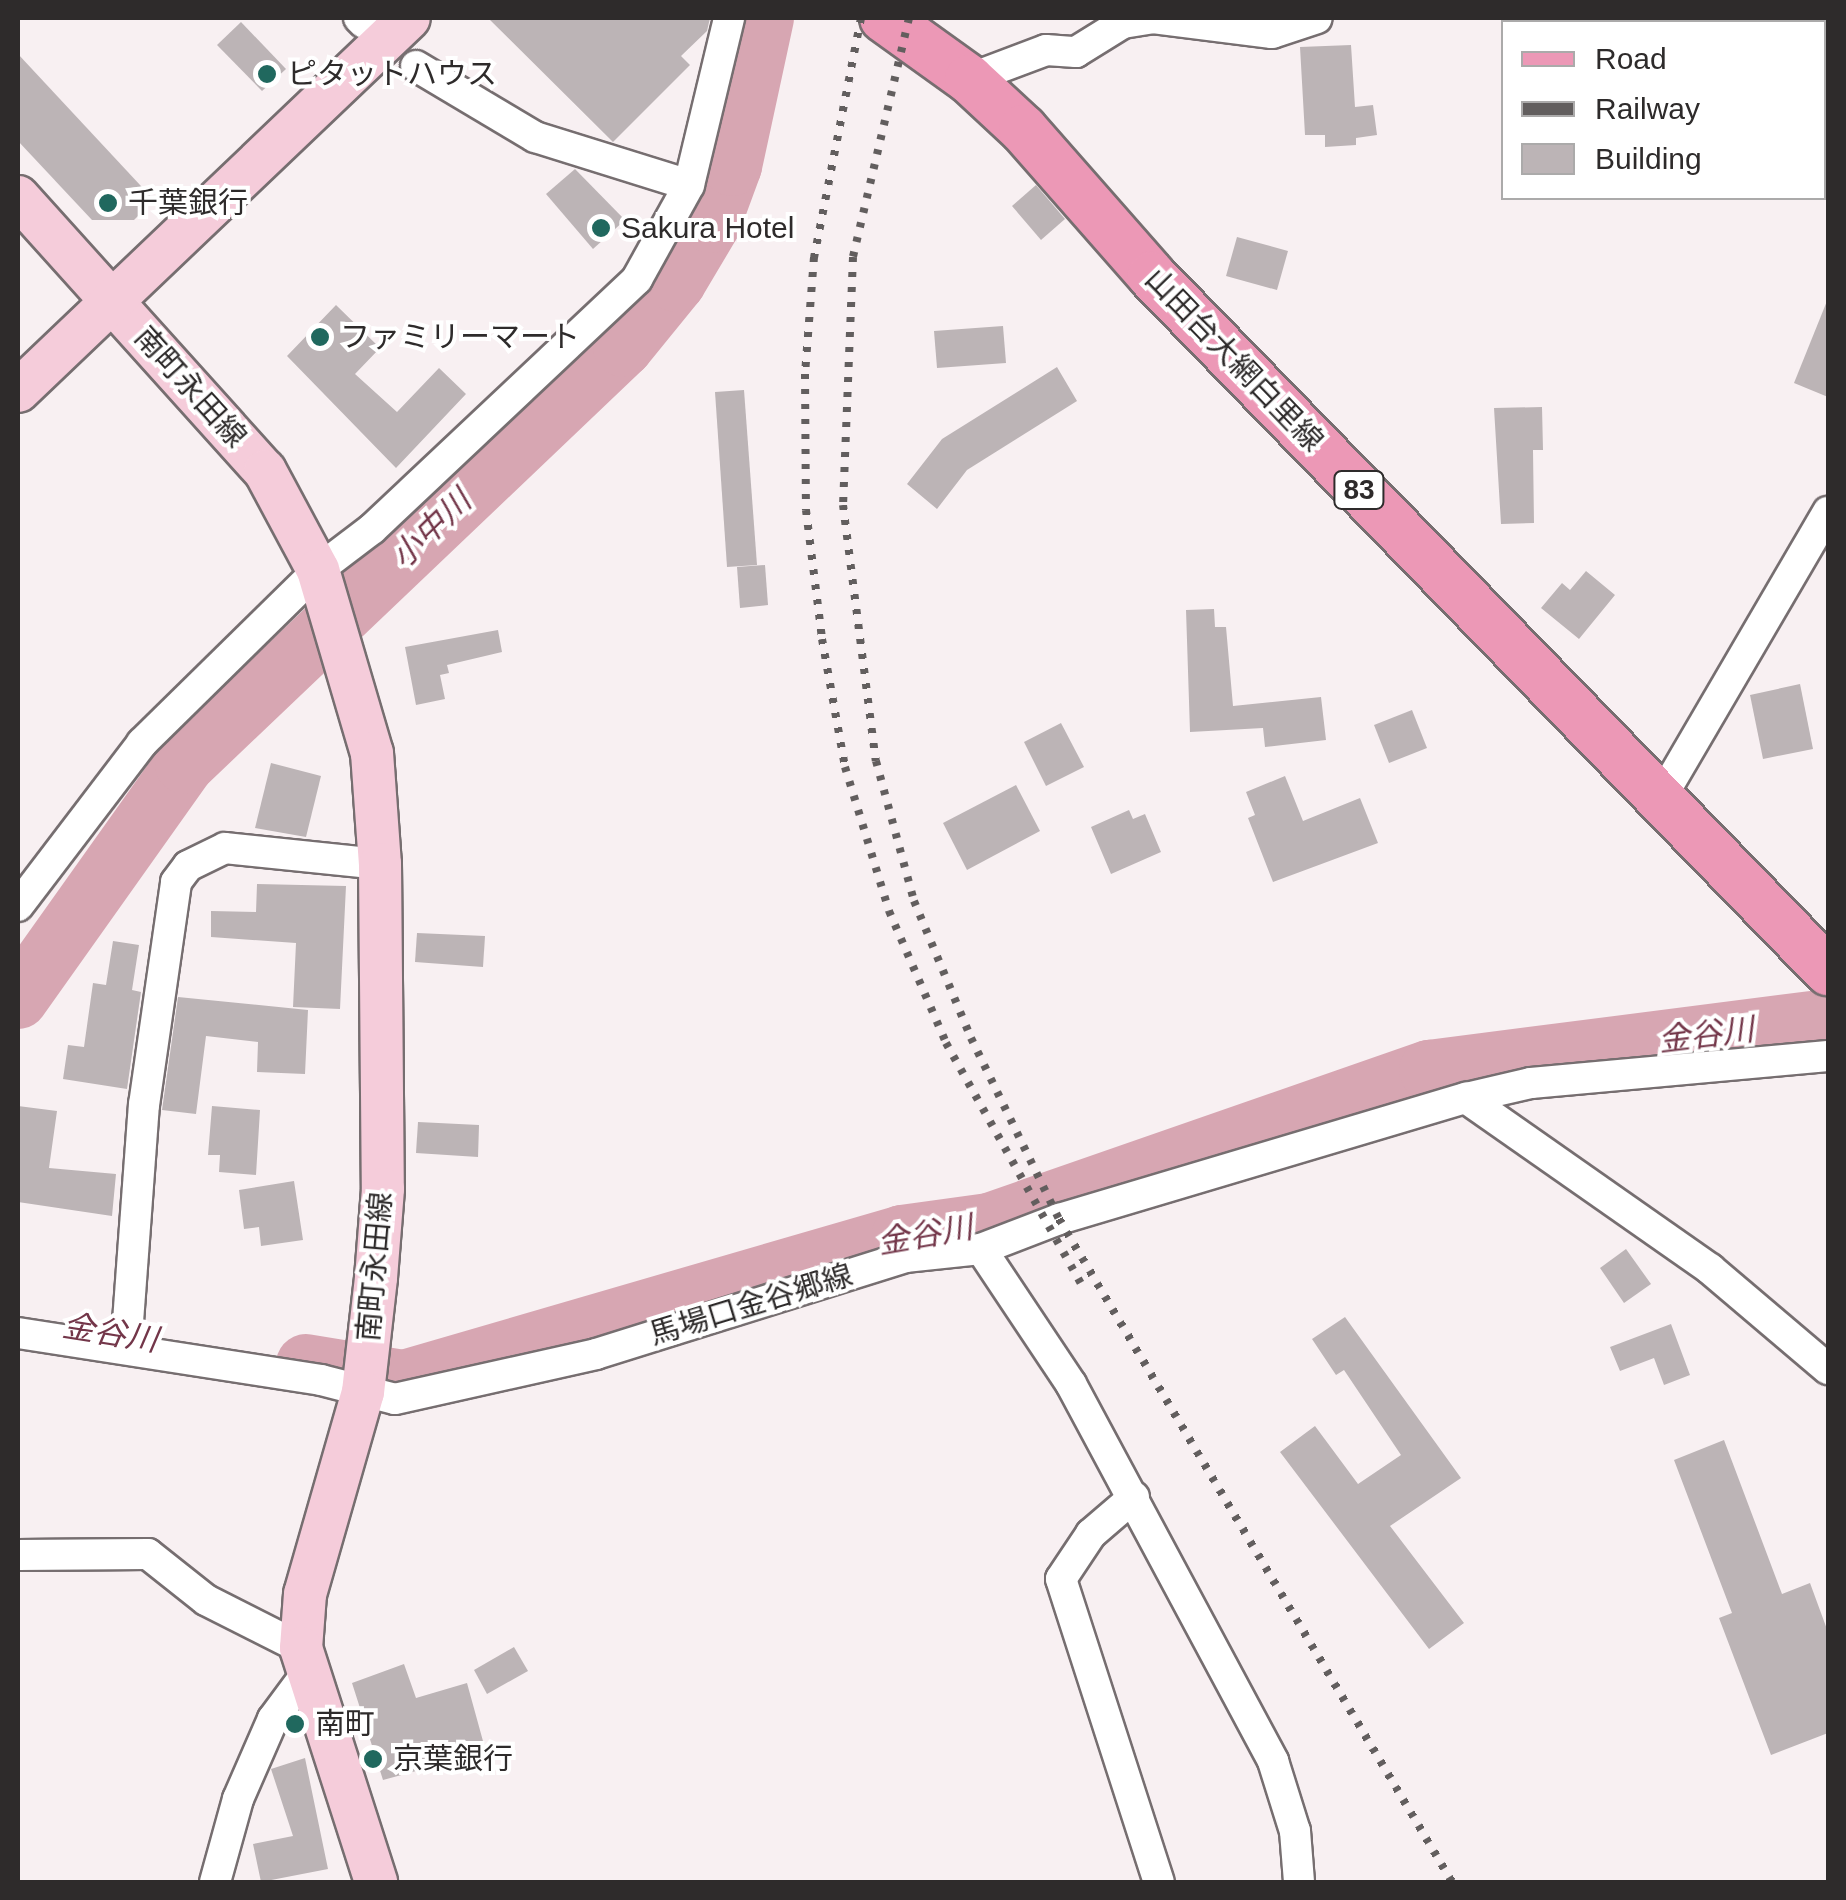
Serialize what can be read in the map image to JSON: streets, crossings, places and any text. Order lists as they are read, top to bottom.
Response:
{
  "streets": {
    "main road": ["山田台大網白里線", "83"],
    "street": ["南町永田線", "馬場口金谷郷線"]
  },
  "crossings": [
    ["南町永田線", "馬場口金谷郷線"]
  ],
  "water": ["小中川", "金谷川"],
  "places": [
    "ピタットハウス",
    "千葉銀行",
    "Sakura Hotel",
    "ファミリーマート",
    "南町",
    "京葉銀行"
  ],
  "legend": ["Road", "Railway", "Building"]
}
